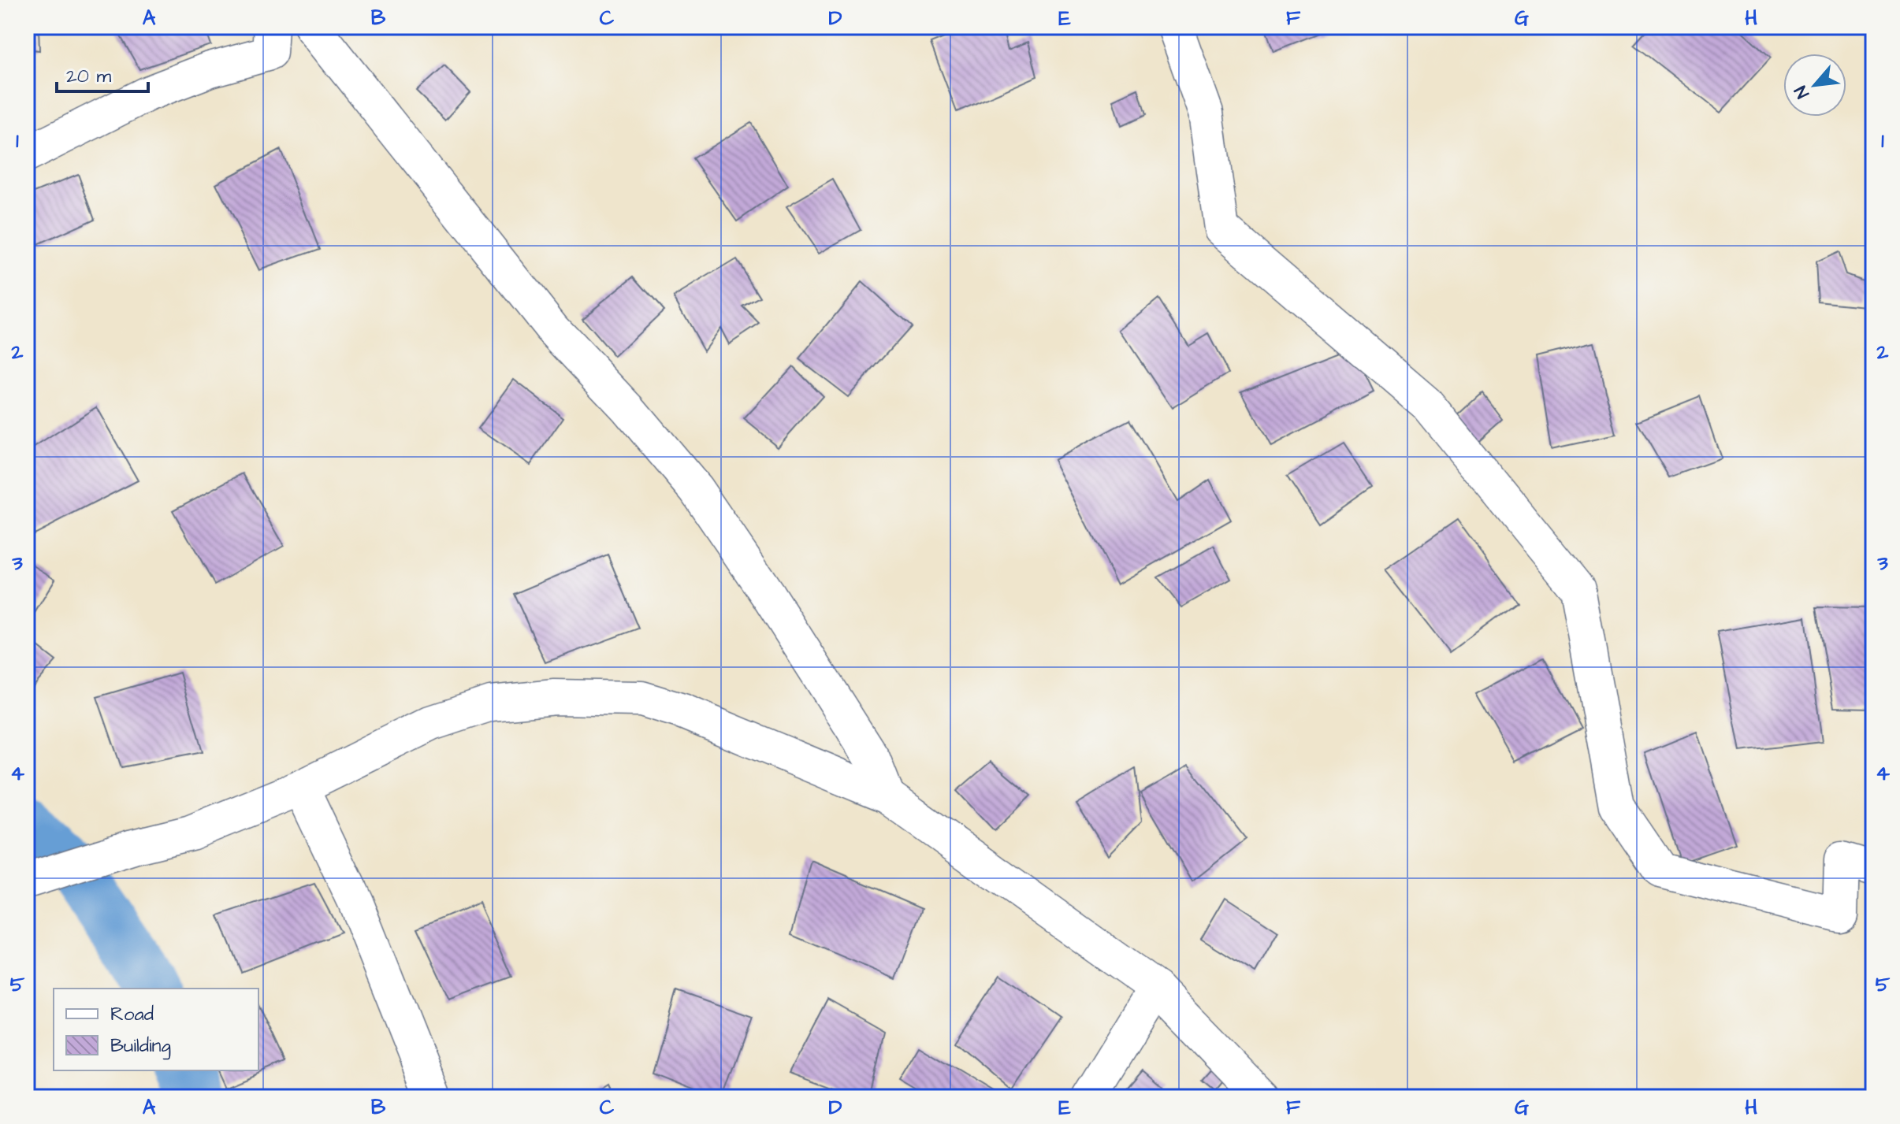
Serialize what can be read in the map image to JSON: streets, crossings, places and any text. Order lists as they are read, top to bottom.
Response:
{
  "legend": ["Road", "Building"],
  "scale_bar": "20 m",
  "north": "bottom left",
  "grid": {
    "columns": [
      "A",
      "B",
      "C",
      "D",
      "E",
      "F",
      "G",
      "H"
    ],
    "rows": [
      "1",
      "2",
      "3",
      "4",
      "5"
    ]
  }
}
